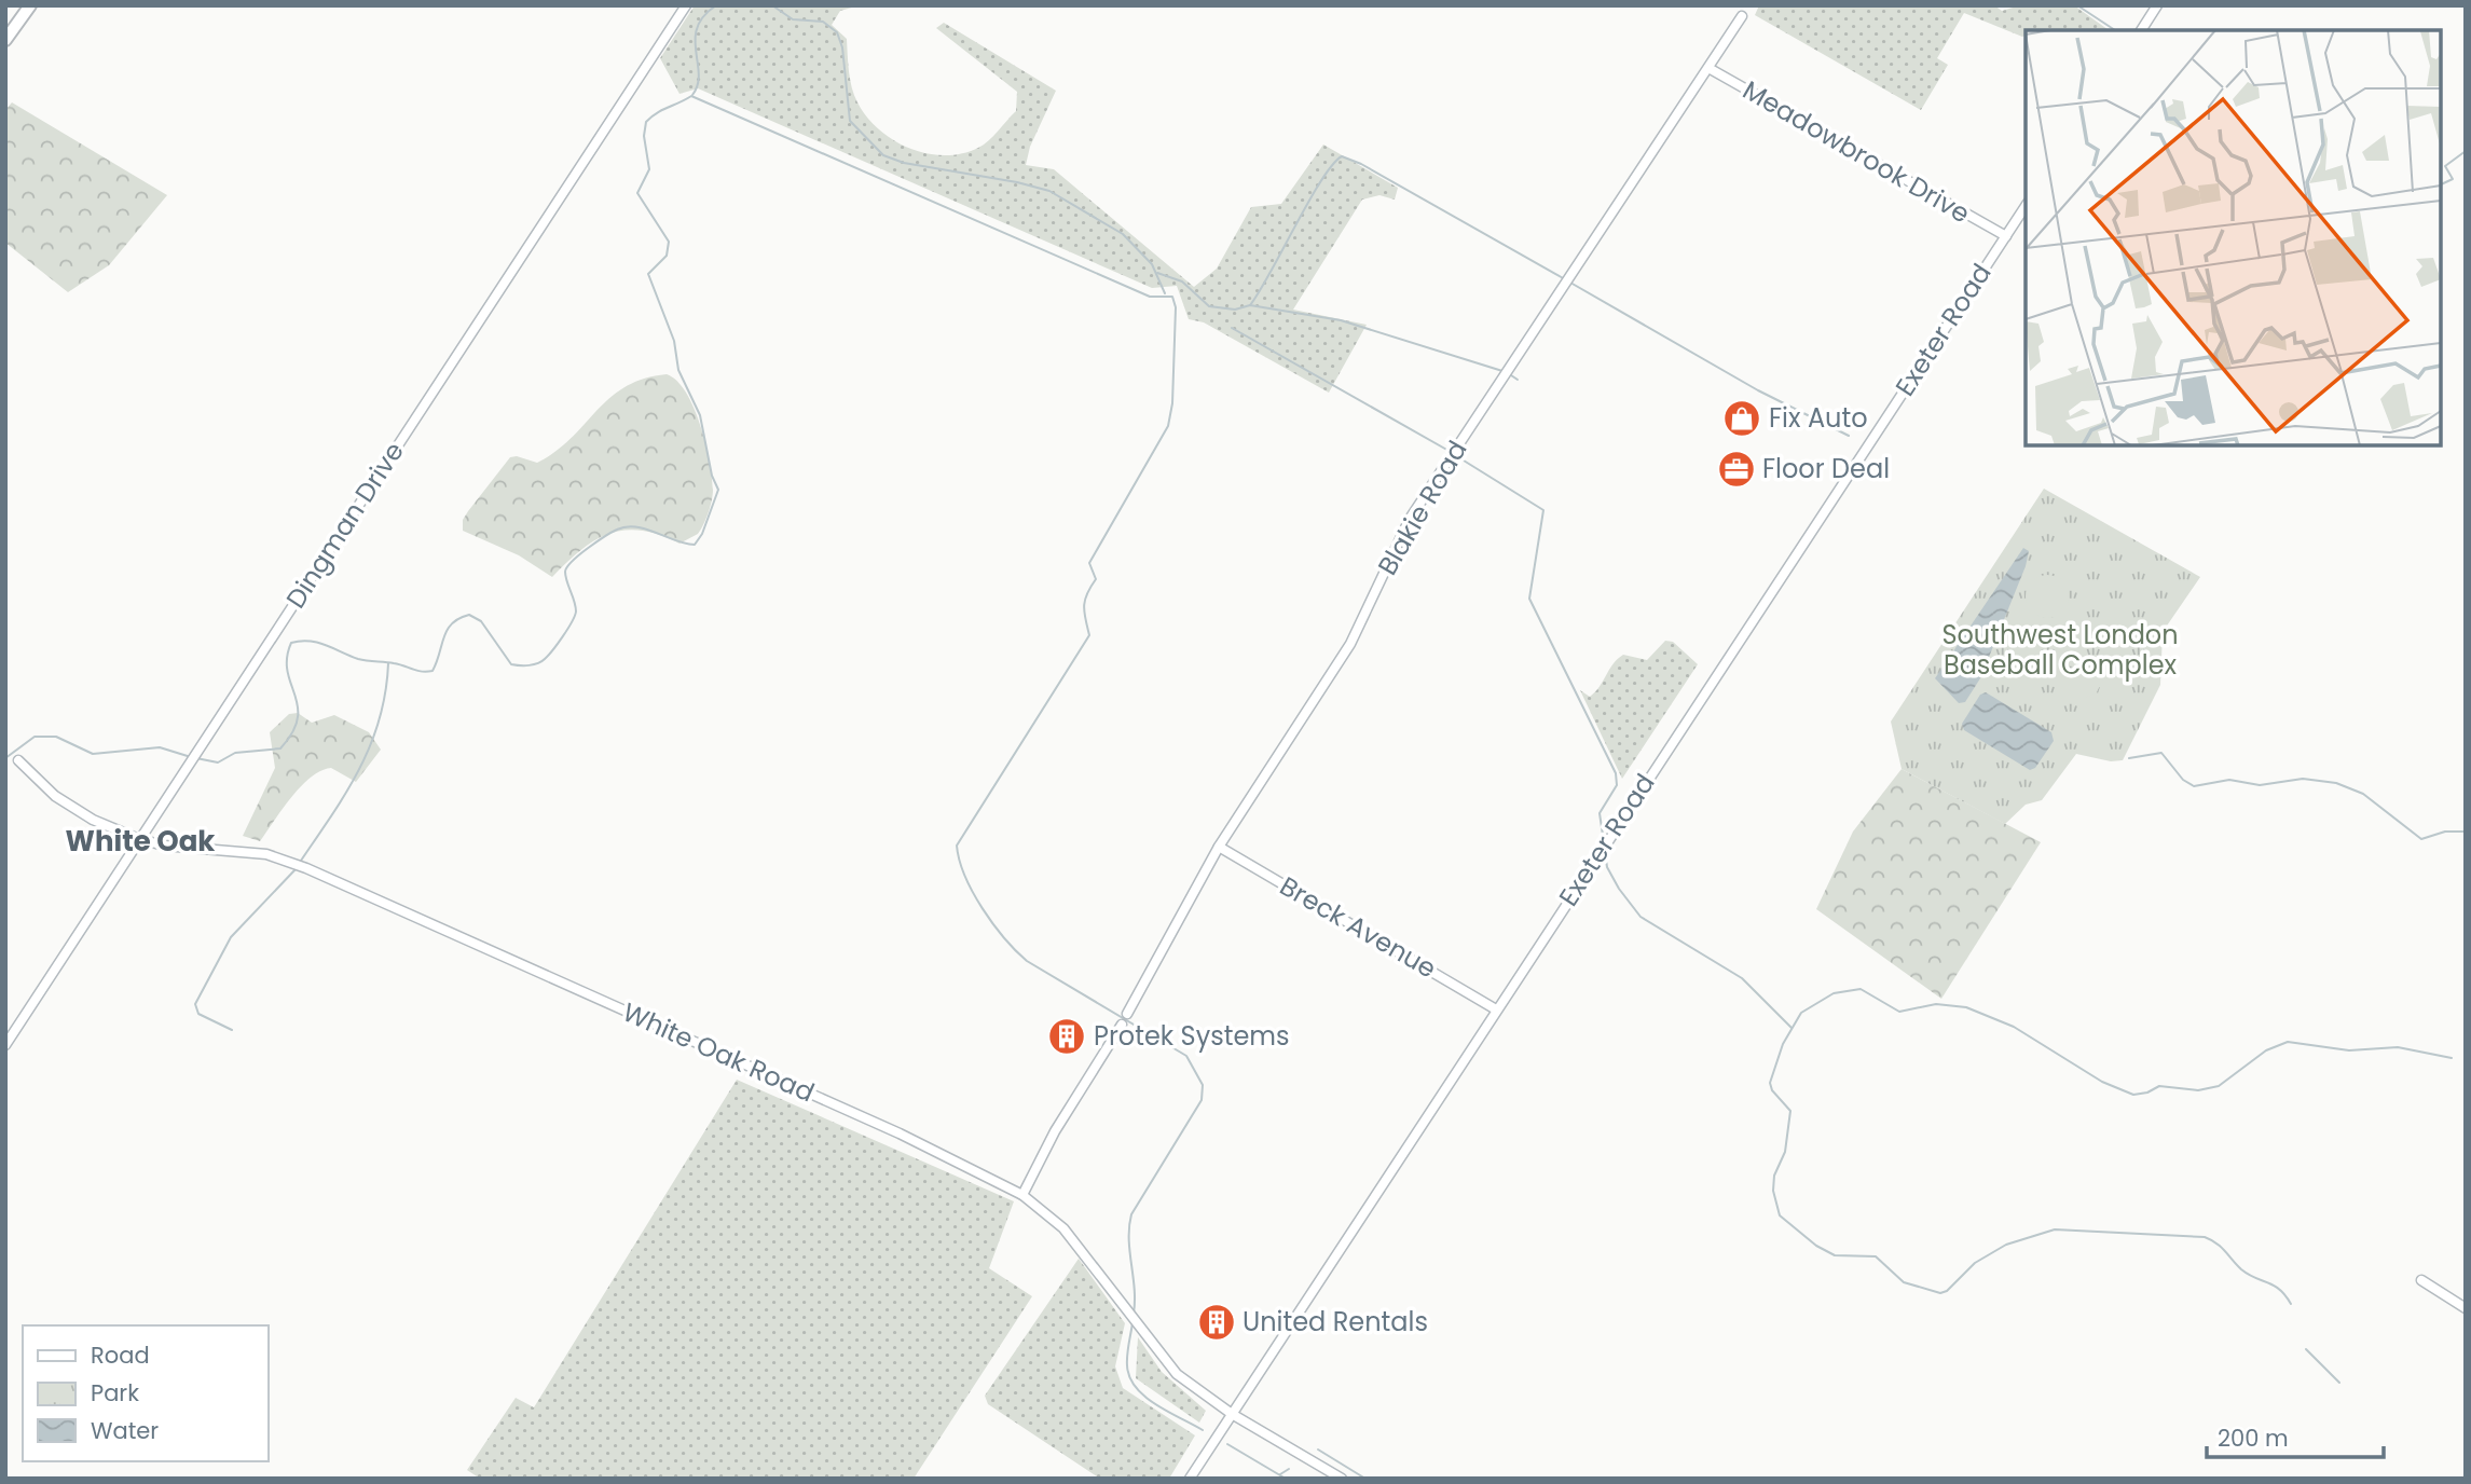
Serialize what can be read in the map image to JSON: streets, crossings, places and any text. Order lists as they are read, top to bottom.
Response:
{
  "streets": {
    "street": [
      "Meadowbrook Drive",
      "Exeter Road",
      "Blakie Road",
      "Dingman Drive",
      "Breck Avenue",
      "White Oak Road"
    ]
  },
  "crossings": [
    ["Meadowbrook Drive", "Exeter Road"],
    ["Meadowbrook Drive", "Blakie Road"],
    ["Exeter Road", "Breck Avenue"],
    ["Exeter Road", "White Oak Road"],
    ["Blakie Road", "Breck Avenue"],
    ["Dingman Drive", "White Oak Road"]
  ],
  "districts": ["White Oak"],
  "parks": ["Southwest London Baseball Complex"],
  "places": {
    "shop": ["Fix Auto"],
    "office": ["Floor Deal"],
    "building": ["Protek Systems", "United Rentals"]
  },
  "legend": ["Road", "Park", "Water"],
  "scale_bar": "200 m"
}
